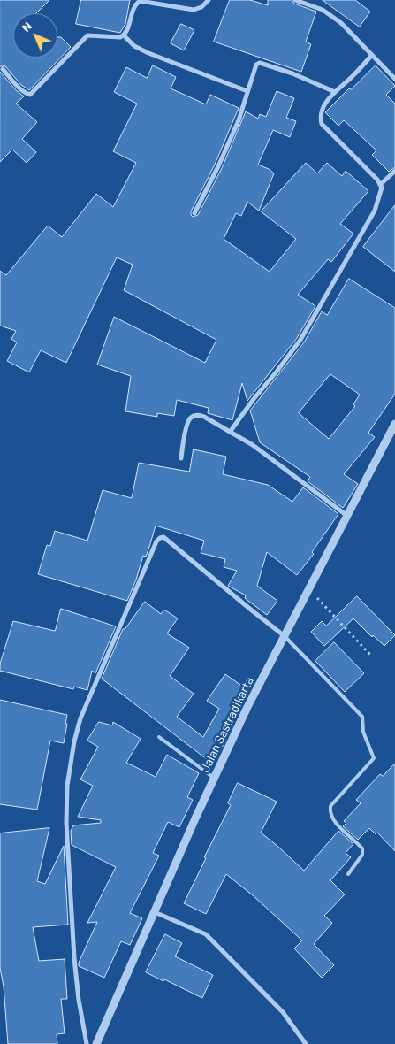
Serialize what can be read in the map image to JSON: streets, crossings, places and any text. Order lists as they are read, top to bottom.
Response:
{
  "streets": {
    "street": ["Jalan Sastradikarta"]
  },
  "north": "top left"
}
